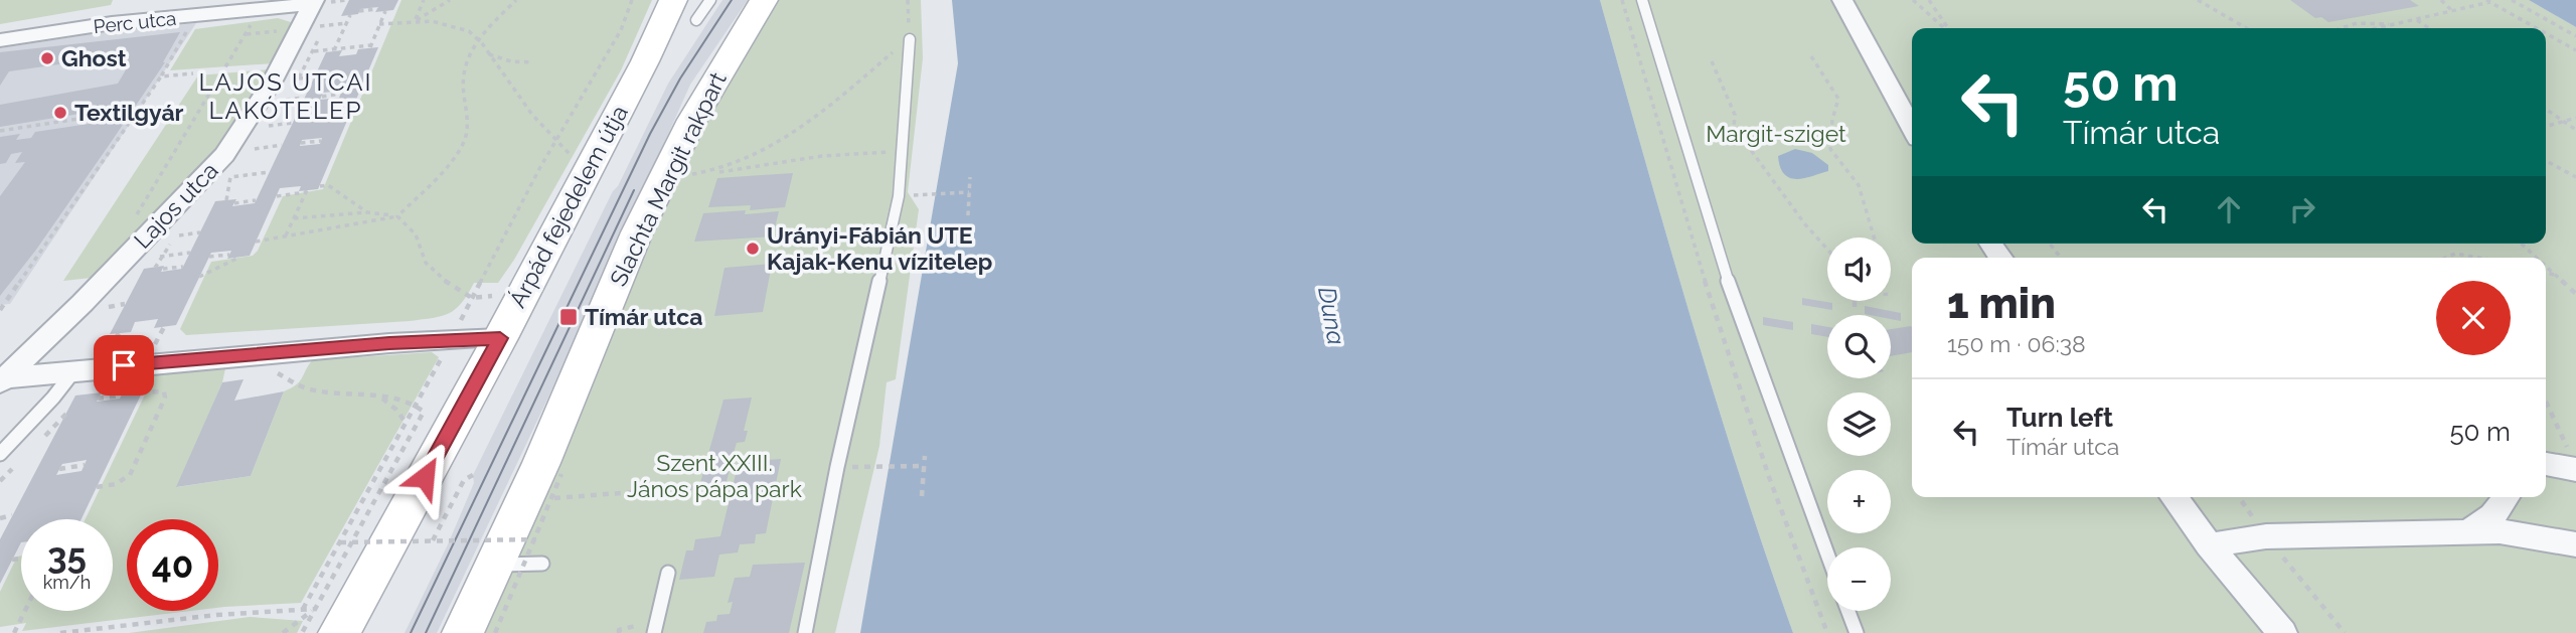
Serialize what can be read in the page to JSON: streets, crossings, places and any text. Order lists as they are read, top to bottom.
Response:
{
  "streets": {
    "main road": ["Slachta Margit rakpart", "Árpád fejedelem útja"],
    "street": ["Perc utca", "Lajos utca"]
  },
  "crossings": [
    ["Perc utca", "Lajos utca"]
  ],
  "districts": ["LAJOS UTCAI LAKÓTELEP"],
  "water": ["Duna"],
  "parks": ["Margit-sziget", "Szent XXIII. János pápa park"],
  "places": {
    "other": ["Ghost", "Textilgyár", "Urányi-Fábián UTE Kajak-Kenu vízitelep"],
    "transit": ["Tímár utca"]
  },
  "page": {
    "turn": ["50 m", "Tímár utca"],
    "map_buttons": ["+", "−"],
    "heading": ["1 min", "150 m · 06:38"],
    "list": [
      {
        "name": "Turn left",
        "note": "Tímár utca",
        "value": "50 m"
      }
    ],
    "speed": "35 km/h",
    "limit": "40"
  }
}
